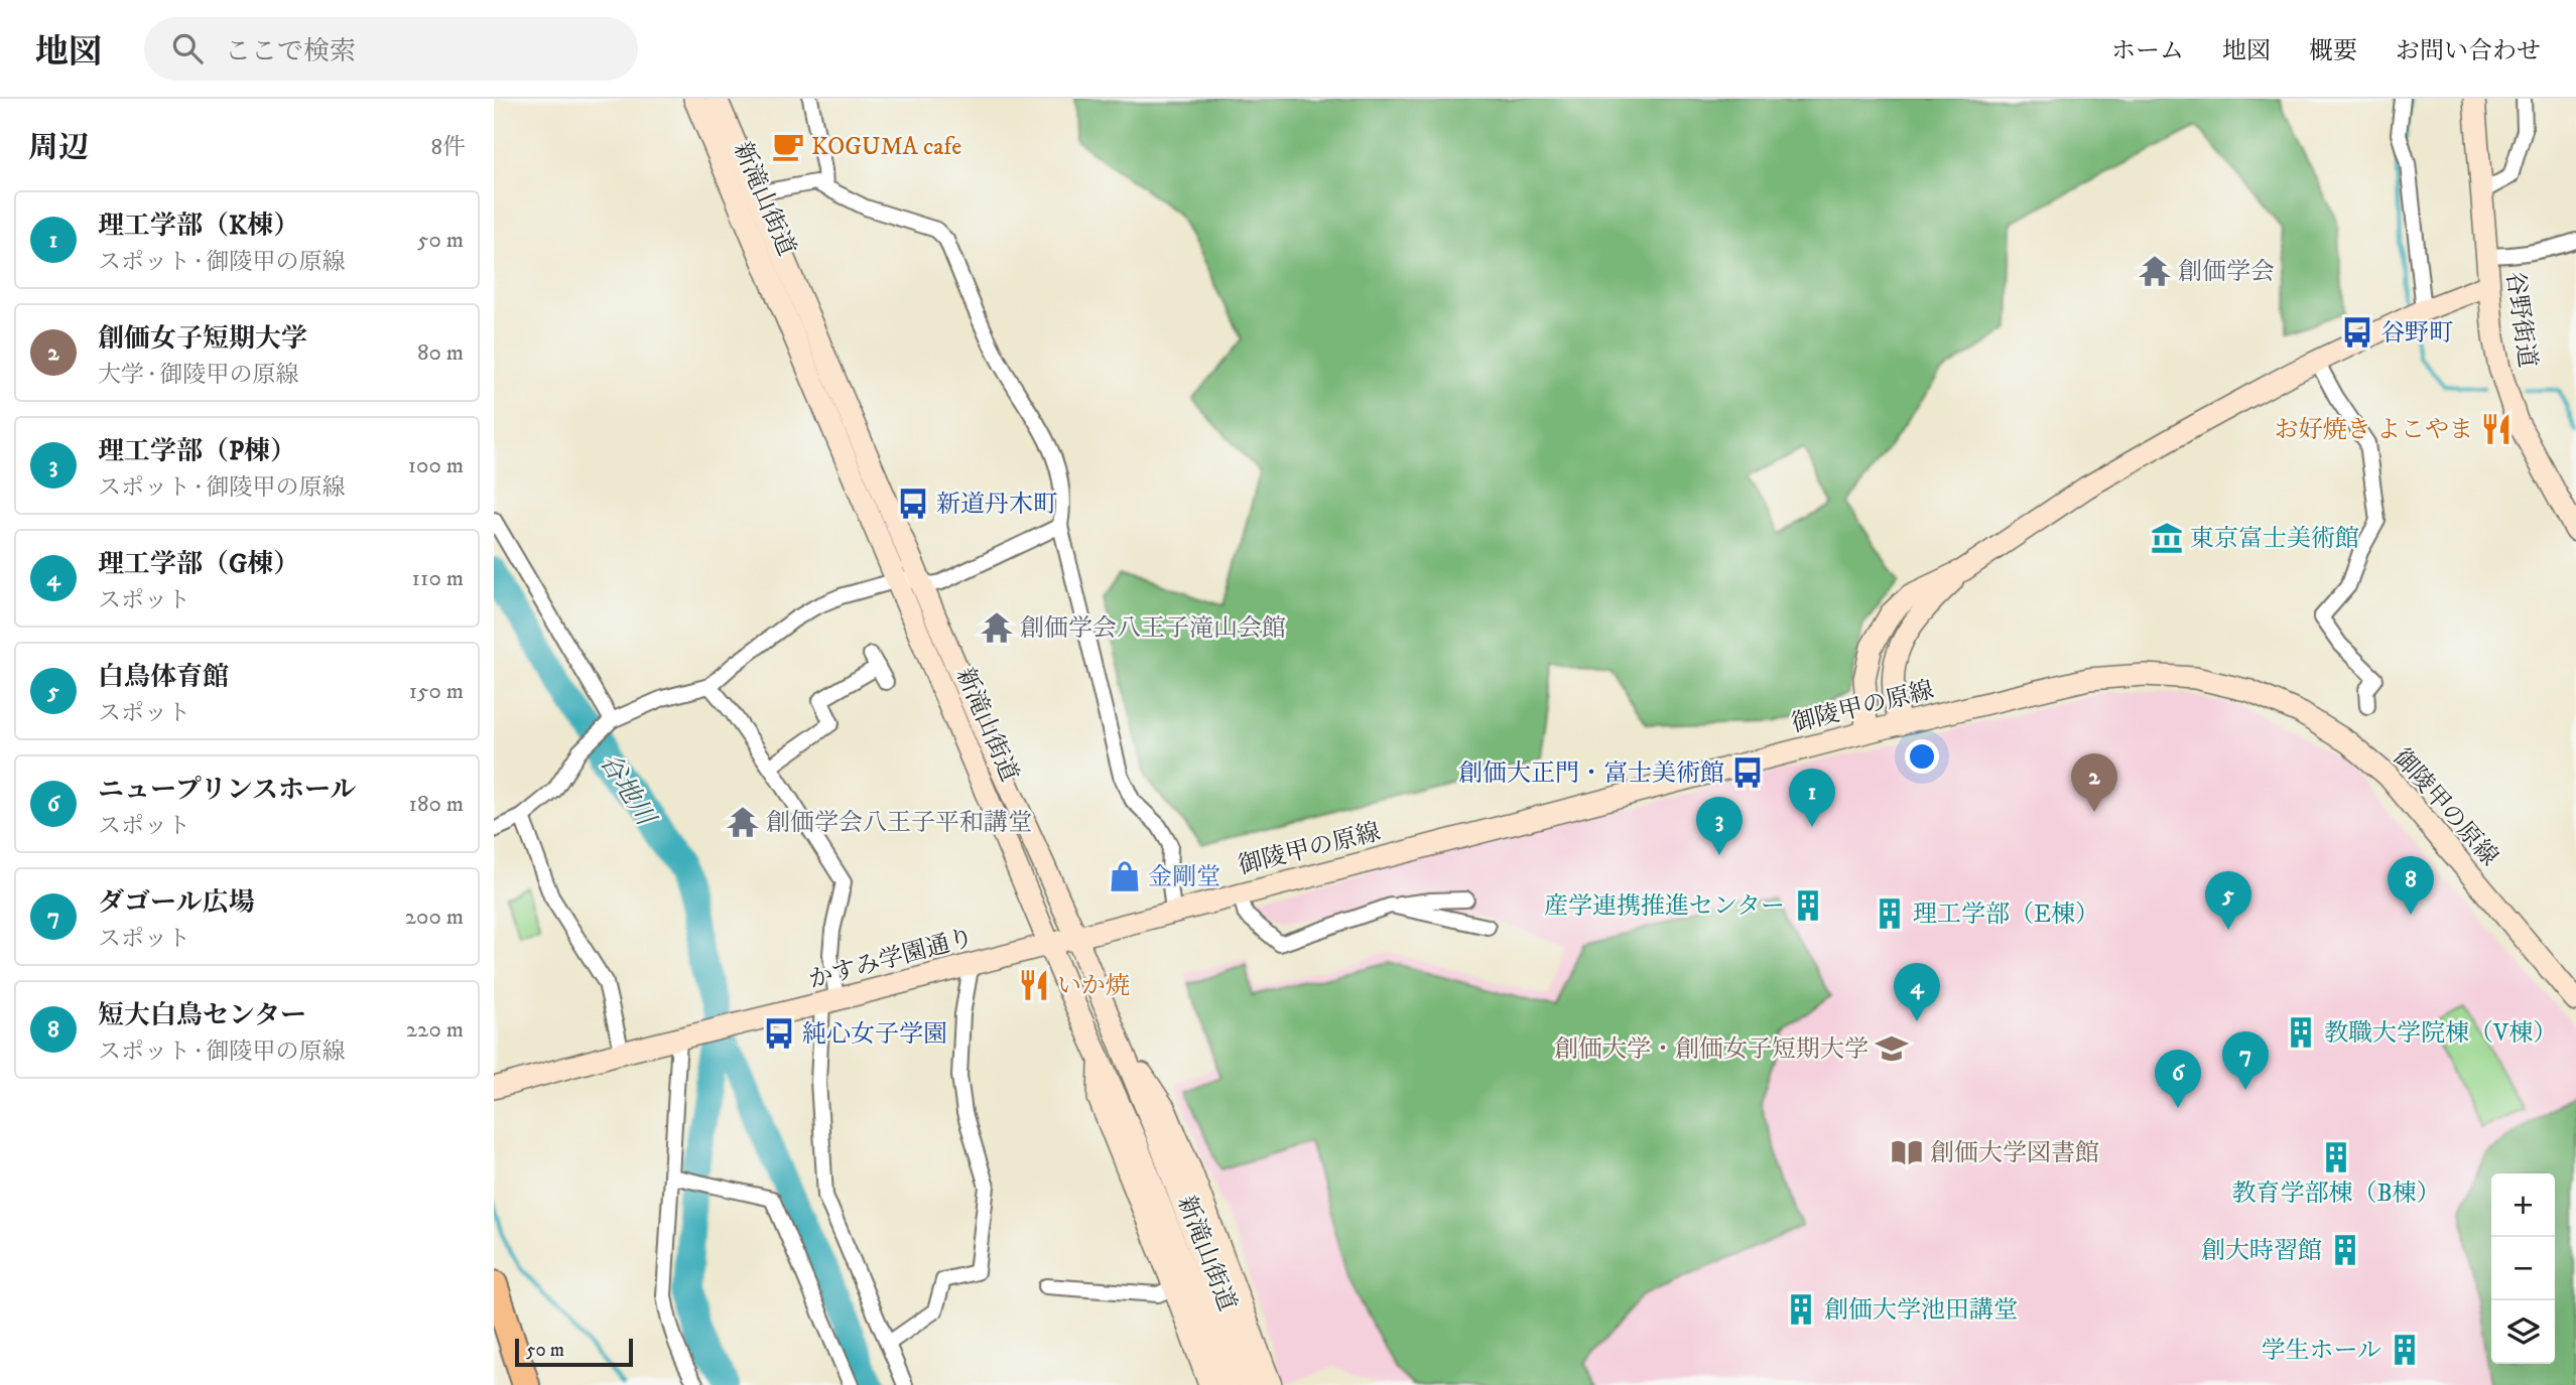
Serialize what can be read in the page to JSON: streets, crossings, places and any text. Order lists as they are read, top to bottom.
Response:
{
  "streets": {
    "main road": [
      "新滝山街道",
      "谷野街道",
      "御陵甲の原線",
      "かすみ学園通り"
    ]
  },
  "crossings": [
    ["新滝山街道", "御陵甲の原線"],
    ["新滝山街道", "かすみ学園通り"],
    ["御陵甲の原線", "かすみ学園通り"]
  ],
  "water": ["谷地川"],
  "places": {
    "cafe": ["KOGUMA cafe"],
    "temple": ["創価学会", "創価学会八王子滝山会館", "創価学会八王子平和講堂"],
    "bus stop": [
      "谷野町",
      "新道丹木町",
      "創価大正門・富士美術館",
      "純心女子学園"
    ],
    "restaurant": ["お好焼き よこやま", "いか焼"],
    "museum": ["東京富士美術館"],
    "shop": ["金剛堂"],
    "building": [
      "産学連携推進センター",
      "理工学部（E棟）",
      "教職大学院棟（V棟）",
      "教育学部棟（B棟）",
      "創大時習館",
      "創価大学池田講堂",
      "学生ホール"
    ],
    "school or university": ["創価大学・創価女子短期大学"],
    "library": ["創価大学図書館"]
  },
  "scale_bar": "50 m",
  "page": {
    "header": "地図",
    "search": "ここで検索",
    "nav": [
      "ホーム",
      "地図",
      "概要",
      "お問い合わせ"
    ],
    "heading": ["周辺", "8件"],
    "list": [
      {
        "mark": "1",
        "name": "理工学部（K棟）",
        "note": "スポット · 御陵甲の原線",
        "value": "50 m"
      },
      {
        "mark": "2",
        "name": "創価女子短期大学",
        "note": "大学 · 御陵甲の原線",
        "value": "80 m"
      },
      {
        "mark": "3",
        "name": "理工学部（P棟）",
        "note": "スポット · 御陵甲の原線",
        "value": "100 m"
      },
      {
        "mark": "4",
        "name": "理工学部（G棟）",
        "note": "スポット",
        "value": "110 m"
      },
      {
        "mark": "5",
        "name": "白鳥体育館",
        "note": "スポット",
        "value": "150 m"
      },
      {
        "mark": "6",
        "name": "ニュープリンスホール",
        "note": "スポット",
        "value": "180 m"
      },
      {
        "mark": "7",
        "name": "ダゴール広場",
        "note": "スポット",
        "value": "200 m"
      },
      {
        "mark": "8",
        "name": "短大白鳥センター",
        "note": "スポット · 御陵甲の原線",
        "value": "220 m"
      }
    ],
    "pins": [
      "2",
      "1",
      "3",
      "8",
      "5",
      "4",
      "7",
      "6"
    ],
    "map_buttons": ["+", "−"],
    "scale": "50 m"
  }
}
